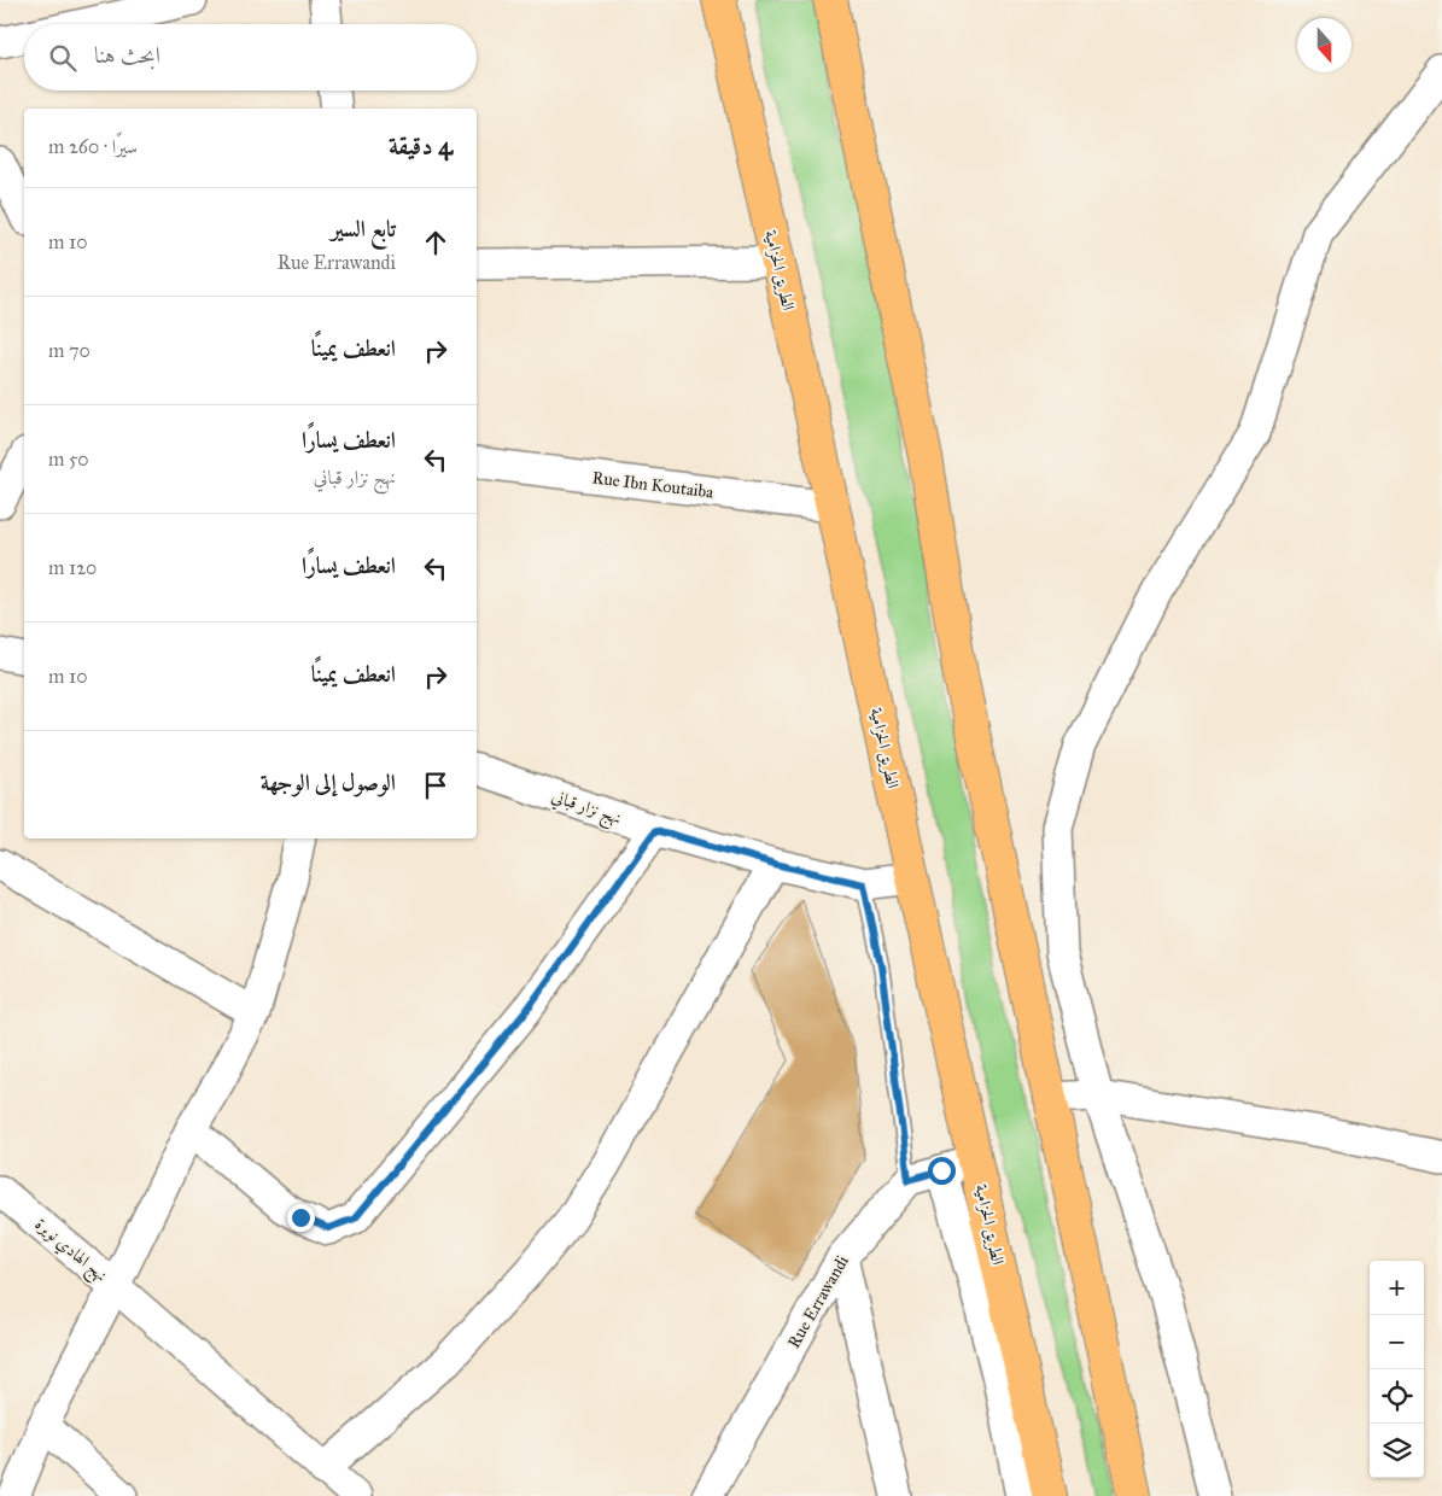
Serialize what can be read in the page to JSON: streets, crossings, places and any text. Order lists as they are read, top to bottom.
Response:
{
  "streets": {
    "highway": ["الطريق الحزامية"],
    "street": [
      "Rue Ibn Koutaiba",
      "نهج نزار قباني",
      "نهج الهادي نويرة",
      "Rue Errawandi"
    ]
  },
  "crossings": [
    ["الطريق الحزامية", "Rue Ibn Koutaiba"],
    ["الطريق الحزامية", "نهج نزار قباني"]
  ],
  "north": "bottom",
  "page": {
    "search": "ابحث هنا",
    "heading": ["4 دقيقة", "سيرًا · 260 m"],
    "list": [
      ["تابع السير", "Rue Errawandi", "10 m"],
      ["انعطف يمينًا", "70 m"],
      ["انعطف يسارًا", "نهج نزار قباني", "50 m"],
      ["انعطف يسارًا", "120 m"],
      ["انعطف يمينًا", "10 m"],
      "الوصول إلى الوجهة"
    ],
    "map_buttons": ["+", "−"]
  }
}
